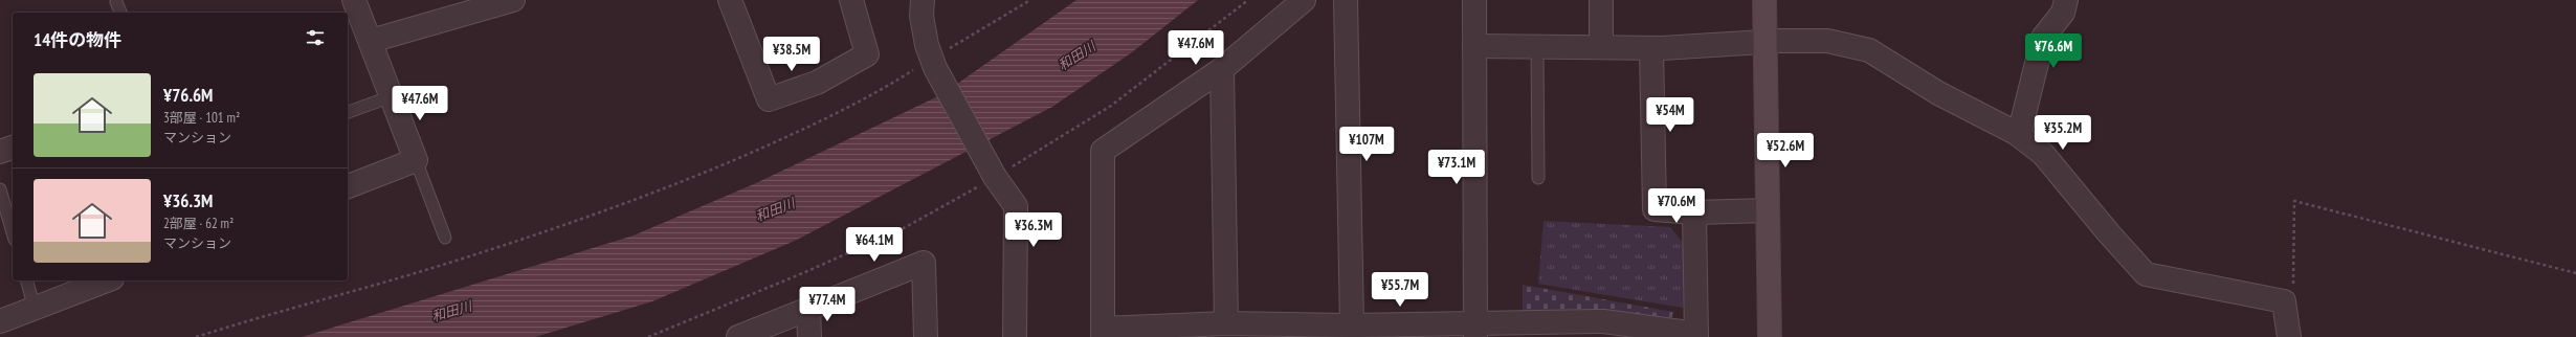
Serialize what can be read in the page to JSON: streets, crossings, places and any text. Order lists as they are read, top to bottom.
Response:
{
  "water": ["和田川"],
  "page": {
    "heading": "14件の物件",
    "price": [
      "¥47.6M",
      "¥76.6M",
      "¥38.5M",
      "¥47.6M",
      "¥54M",
      "¥35.2M",
      "¥107M",
      "¥52.6M",
      "¥73.1M",
      "¥70.6M",
      "¥36.3M",
      "¥64.1M",
      "¥55.7M",
      "¥77.4M"
    ],
    "list": [
      {
        "name": "¥76.6M",
        "note": "3部屋 · 101 m² · マンション"
      },
      {
        "name": "¥36.3M",
        "note": "2部屋 · 62 m² · マンション"
      }
    ]
  }
}
